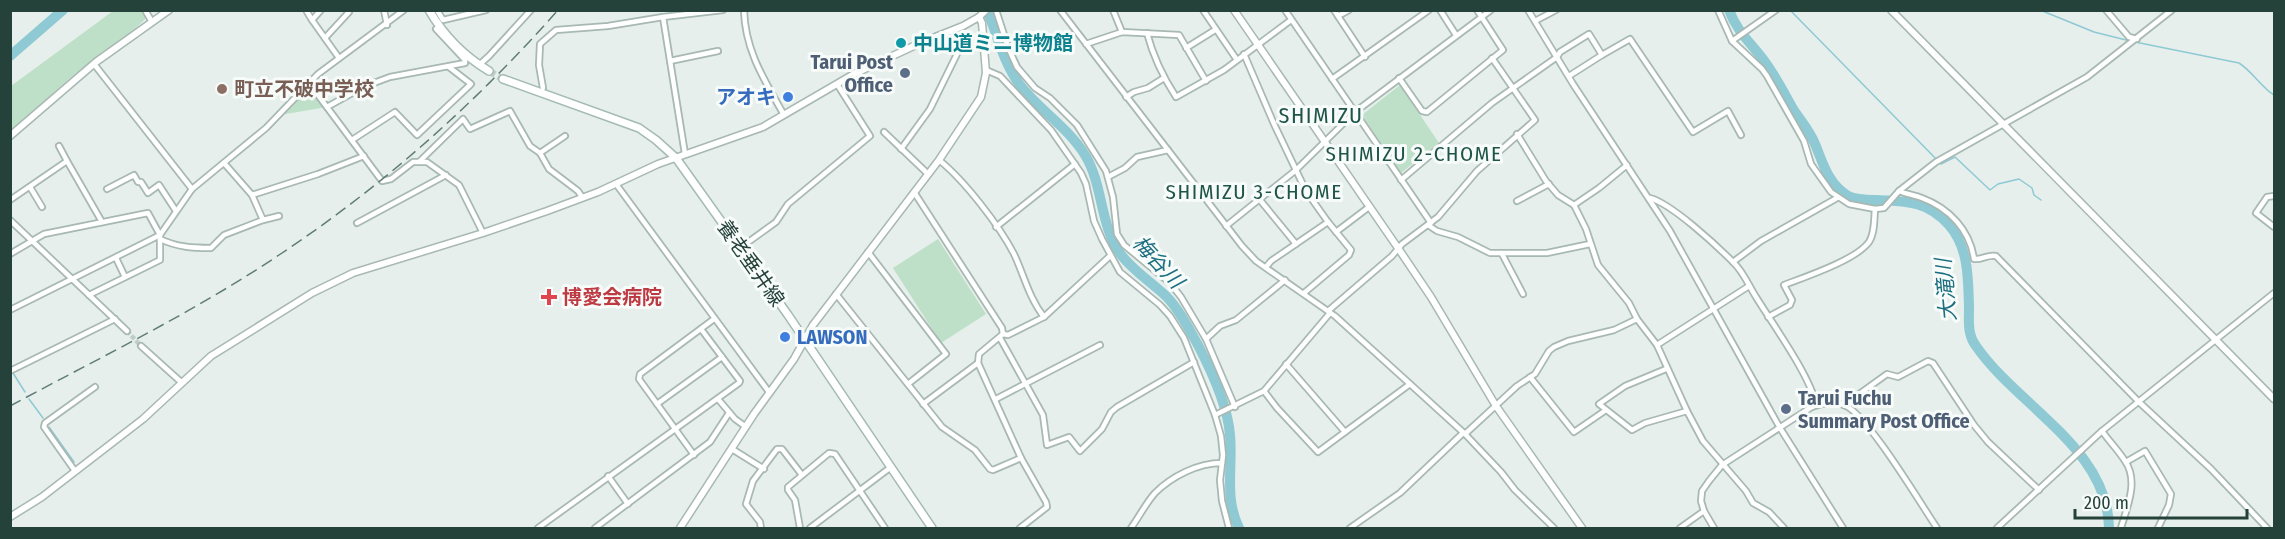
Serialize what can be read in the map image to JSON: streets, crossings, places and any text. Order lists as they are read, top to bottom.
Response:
{
  "streets": {
    "main road": ["養老垂井線"]
  },
  "districts": ["SHIMIZU", "SHIMIZU 2-CHOME", "SHIMIZU 3-CHOME"],
  "water": ["梅谷川", "大滝川"],
  "places": {
    "other": [
      "中山道ミニ博物館",
      "Tarui Post Office",
      "町立不破中学校",
      "アオキ",
      "LAWSON",
      "Tarui Fuchu Summary Post Office"
    ],
    "health": ["博愛会病院"]
  },
  "scale_bar": "200 m"
}
